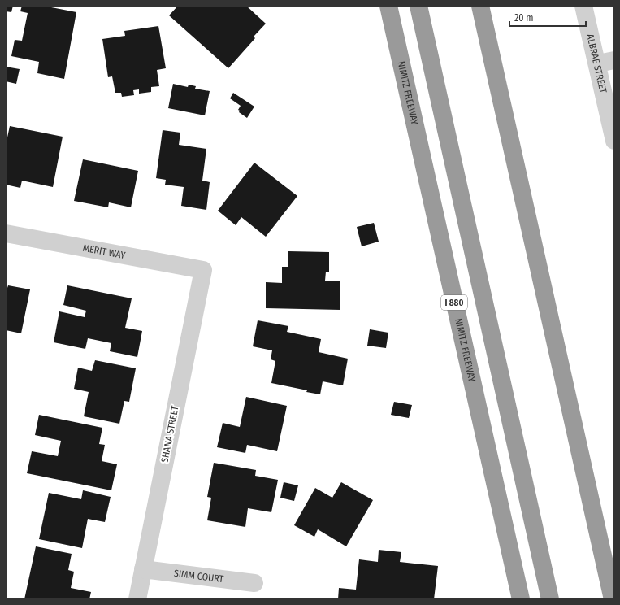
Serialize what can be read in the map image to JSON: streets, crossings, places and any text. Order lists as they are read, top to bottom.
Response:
{
  "streets": {
    "highway": ["NIMITZ FREEWAY", "I 880"],
    "street": [
      "ALBRAE STREET",
      "MERIT WAY",
      "SHANA STREET",
      "SIMM COURT"
    ]
  },
  "crossings": [
    ["MERIT WAY", "SHANA STREET"],
    ["SHANA STREET", "SIMM COURT"]
  ],
  "scale_bar": "20 m"
}
